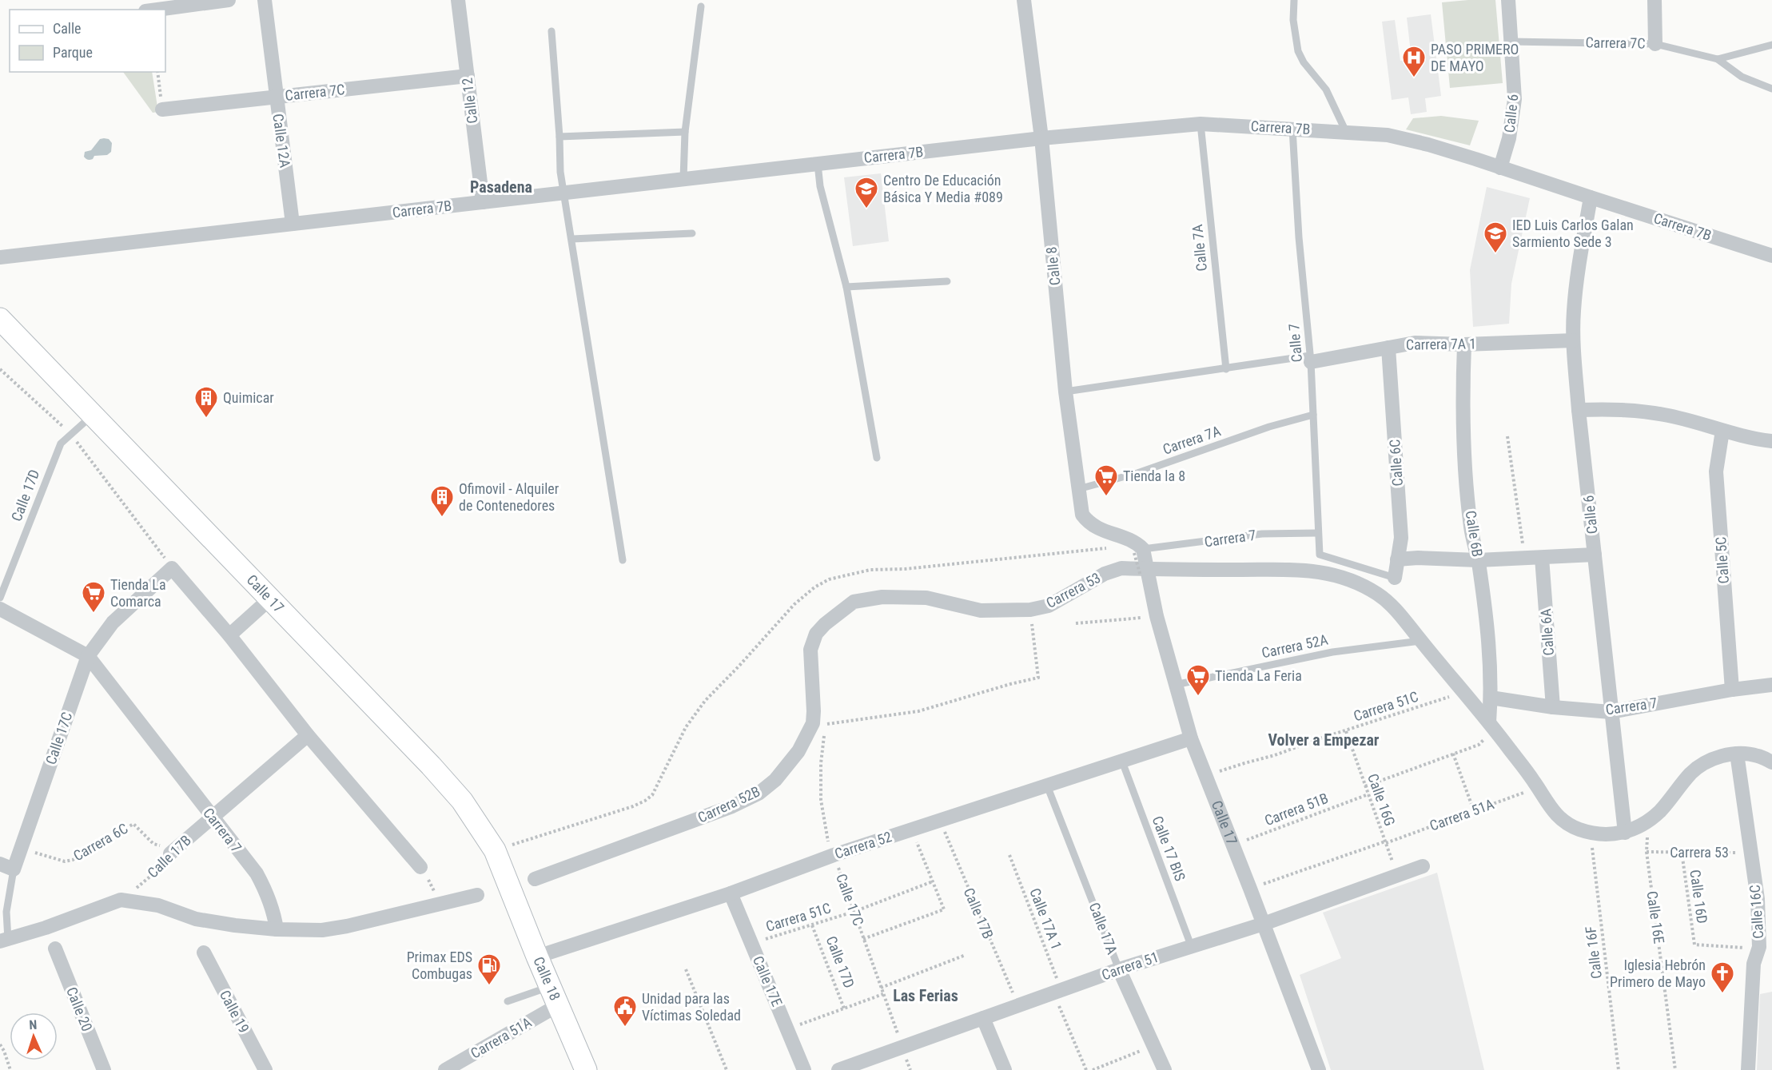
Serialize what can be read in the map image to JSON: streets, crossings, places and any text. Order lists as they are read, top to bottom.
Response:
{
  "streets": {
    "main road": ["Calle 17", "Calle 18"],
    "street": [
      "Carrera 7C",
      "Calle 12",
      "Calle 6",
      "Carrera 7B",
      "Calle 12A",
      "Calle 8",
      "Carrera 7A 1",
      "Calle 6C",
      "Calle 6B",
      "Carrera 7",
      "Calle 5C",
      "Carrera 53",
      "Calle 6A",
      "Calle 17C",
      "Carrera 52B",
      "Carrera 51A",
      "Carrera 52",
      "Calle 17B",
      "Calle 16C",
      "Calle 17A",
      "Carrera 51",
      "Calle 17E",
      "Calle 20",
      "Calle 19"
    ],
    "lane": [
      "Calle 7A",
      "Calle 7",
      "Carrera 7A",
      "Calle 17D",
      "Carrera 52A",
      "Calle 17 BIS"
    ],
    "path": [
      "Carrera 51C",
      "Calle 16G",
      "Carrera 51B",
      "Carrera 6C",
      "Calle 16D",
      "Calle 16E",
      "Calle 17A 1",
      "Calle 16F"
    ]
  },
  "crossings": [
    ["Carrera 7C", "Calle 12"],
    ["Carrera 7C", "Calle 6"],
    ["Carrera 7C", "Calle 12A"],
    ["Calle 12", "Carrera 7B"],
    ["Calle 6", "Carrera 7B"],
    ["Calle 6", "Carrera 7A 1"],
    ["Calle 6", "Carrera 7"],
    ["Carrera 7B", "Calle 12A"],
    ["Carrera 7B", "Calle 7A"],
    ["Carrera 7B", "Calle 8"],
    ["Carrera 7B", "Calle 7"],
    ["Calle 7A", "Carrera 7A 1"],
    ["Calle 8", "Carrera 7A 1"],
    ["Calle 8", "Carrera 7A"],
    ["Calle 8", "Carrera 7"],
    ["Calle 8", "Calle 17"],
    ["Calle 7", "Carrera 7A 1"],
    ["Calle 7", "Carrera 7A"],
    ["Calle 7", "Calle 6C"],
    ["Calle 7", "Carrera 7"],
    ["Carrera 7A 1", "Calle 6C"],
    ["Carrera 7A 1", "Calle 6B"],
    ["Calle 17D", "Calle 17"],
    ["Calle 17D", "Carrera 51C"],
    ["Calle 6B", "Carrera 7"],
    ["Carrera 7", "Calle 5C"],
    ["Carrera 7", "Calle 17"],
    ["Carrera 7", "Calle 6A"],
    ["Carrera 7", "Calle 17C"],
    ["Carrera 7", "Calle 17B"],
    ["Carrera 53", "Calle 17"],
    ["Carrera 53", "Carrera 52A"],
    ["Carrera 53", "Calle 17C"],
    ["Carrera 53", "Carrera 52B"],
    ["Carrera 53", "Calle 16D"],
    ["Carrera 53", "Calle 16C"],
    ["Carrera 53", "Calle 16E"],
    ["Calle 17", "Carrera 52A"],
    ["Calle 17", "Carrera 51C"],
    ["Calle 17", "Carrera 51B"],
    ["Calle 17", "Carrera 51A"],
    ["Calle 17", "Carrera 52"],
    ["Calle 17", "Carrera 51"],
    ["Calle 17", "Calle 18"],
    ["Carrera 51C", "Calle 17C"],
    ["Carrera 51C", "Calle 16G"],
    ["Carrera 51C", "Calle 17B"],
    ["Carrera 51C", "Calle 17E"],
    ["Calle 17C", "Carrera 52B"],
    ["Calle 17C", "Carrera 6C"],
    ["Calle 17C", "Carrera 52"],
    ["Calle 17C", "Calle 17B"],
    ["Calle 17C", "Carrera 51"],
    ["Calle 16G", "Carrera 51B"],
    ["Calle 16G", "Carrera 51A"],
    ["Calle 16G", "Carrera 51"],
    ["Carrera 51A", "Calle 18"],
    ["Carrera 6C", "Calle 17B"],
    ["Carrera 52", "Calle 17 BIS"],
    ["Carrera 52", "Calle 17B"],
    ["Carrera 52", "Calle 17A"],
    ["Carrera 52", "Calle 18"],
    ["Carrera 52", "Calle 17E"],
    ["Calle 17 BIS", "Carrera 51"],
    ["Calle 17B", "Carrera 51"],
    ["Calle 16D", "Calle 16C"],
    ["Calle 17A 1", "Carrera 51"],
    ["Calle 17A", "Carrera 51"]
  ],
  "districts": ["Pasadena", "Volver a Empezar", "Las Ferias"],
  "places": {
    "hospital": ["PASO PRIMERO DE MAYO"],
    "school or university": ["Centro De Educación Básica Y Media #089", "IED Luis Carlos Galan Sarmiento Sede 3"],
    "building": ["Quimicar", "Ofimovil - Alquiler de Contenedores"],
    "supermarket": ["Tienda la 8", "Tienda La Comarca", "Tienda La Feria"],
    "fuel station": ["Primax EDS Combugas"],
    "church": ["Iglesia Hebrón Primero de Mayo"],
    "public building": ["Unidad para las Víctimas Soledad"]
  },
  "legend": ["Calle", "Parque"],
  "north": "top"
}
